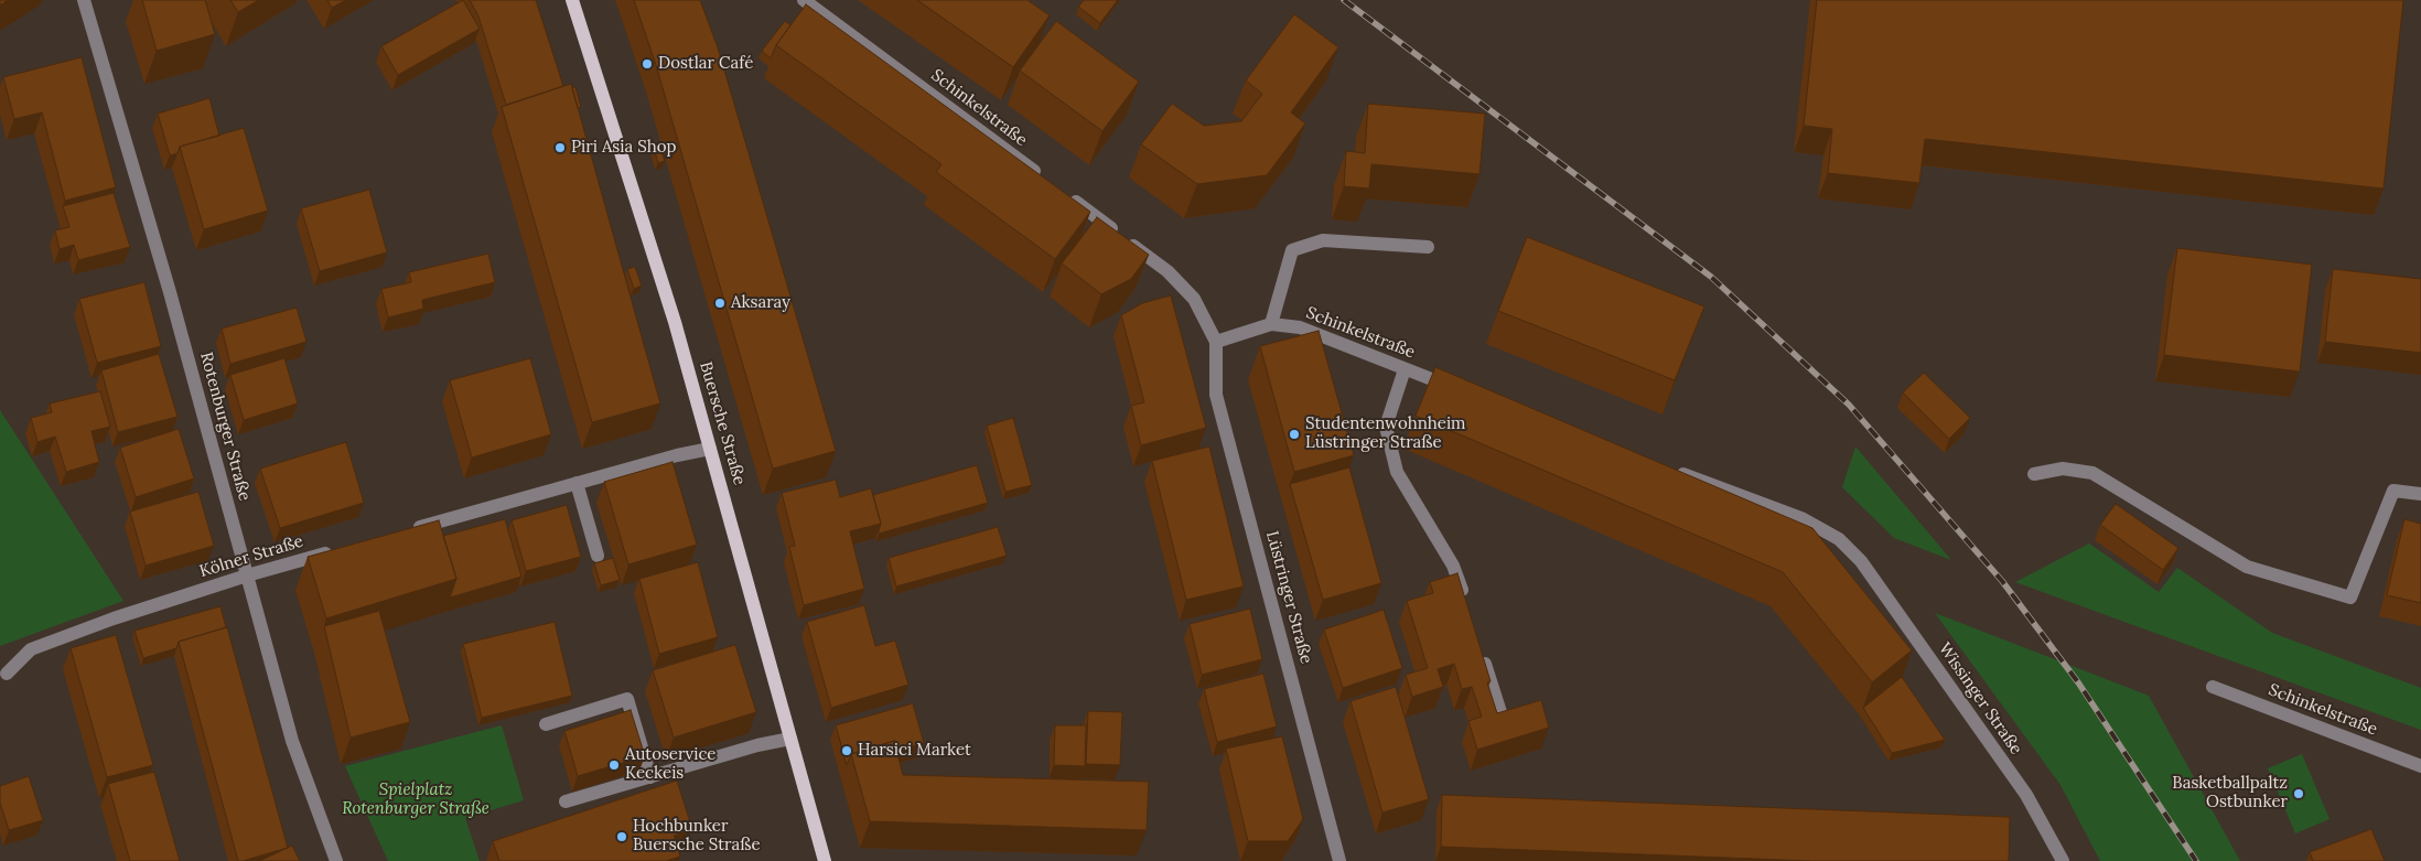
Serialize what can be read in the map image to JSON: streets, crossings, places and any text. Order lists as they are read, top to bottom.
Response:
{
  "streets": {
    "main road": ["Buersche Straße"],
    "street": [
      "Schinkelstraße",
      "Rotenburger Straße",
      "Kölner Straße",
      "Lüstringer Straße",
      "Wissinger Straße"
    ]
  },
  "crossings": [
    ["Schinkelstraße", "Lüstringer Straße"],
    ["Rotenburger Straße", "Kölner Straße"]
  ],
  "parks": ["Spielplatz Rotenburger Straße"],
  "places": [
    "Dostlar Café",
    "Piri Asia Shop",
    "Aksaray",
    "Studentenwohnheim Lüstringer Straße",
    "Harsici Market",
    "Autoservice Keckeis",
    "Basketballpaltz Ostbunker",
    "Hochbunker Buersche Straße"
  ]
}
